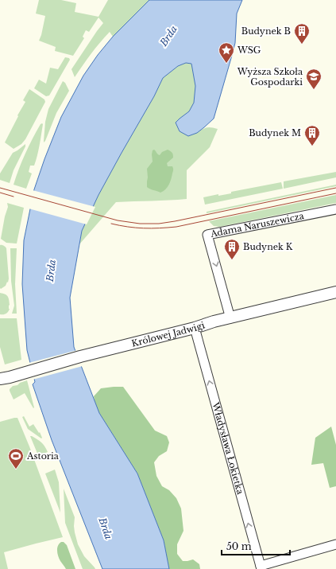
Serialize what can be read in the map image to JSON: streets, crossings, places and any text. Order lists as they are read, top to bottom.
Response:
{
  "streets": {
    "street": ["Adama Naruszewicza", "Królowej Jadwigi", "Władysława Łokietka"]
  },
  "crossings": [
    ["Adama Naruszewicza", "Królowej Jadwigi"],
    ["Królowej Jadwigi", "Władysława Łokietka"]
  ],
  "one_way": ["Władysława Łokietka"],
  "water": ["Brda"],
  "places": {
    "building": ["Budynek B", "Budynek M", "Budynek K"],
    "place": ["WSG"],
    "school or university": ["Wyższa Szkoła Gospodarki"],
    "sports": ["Astoria"]
  },
  "scale_bar": "50 m"
}
